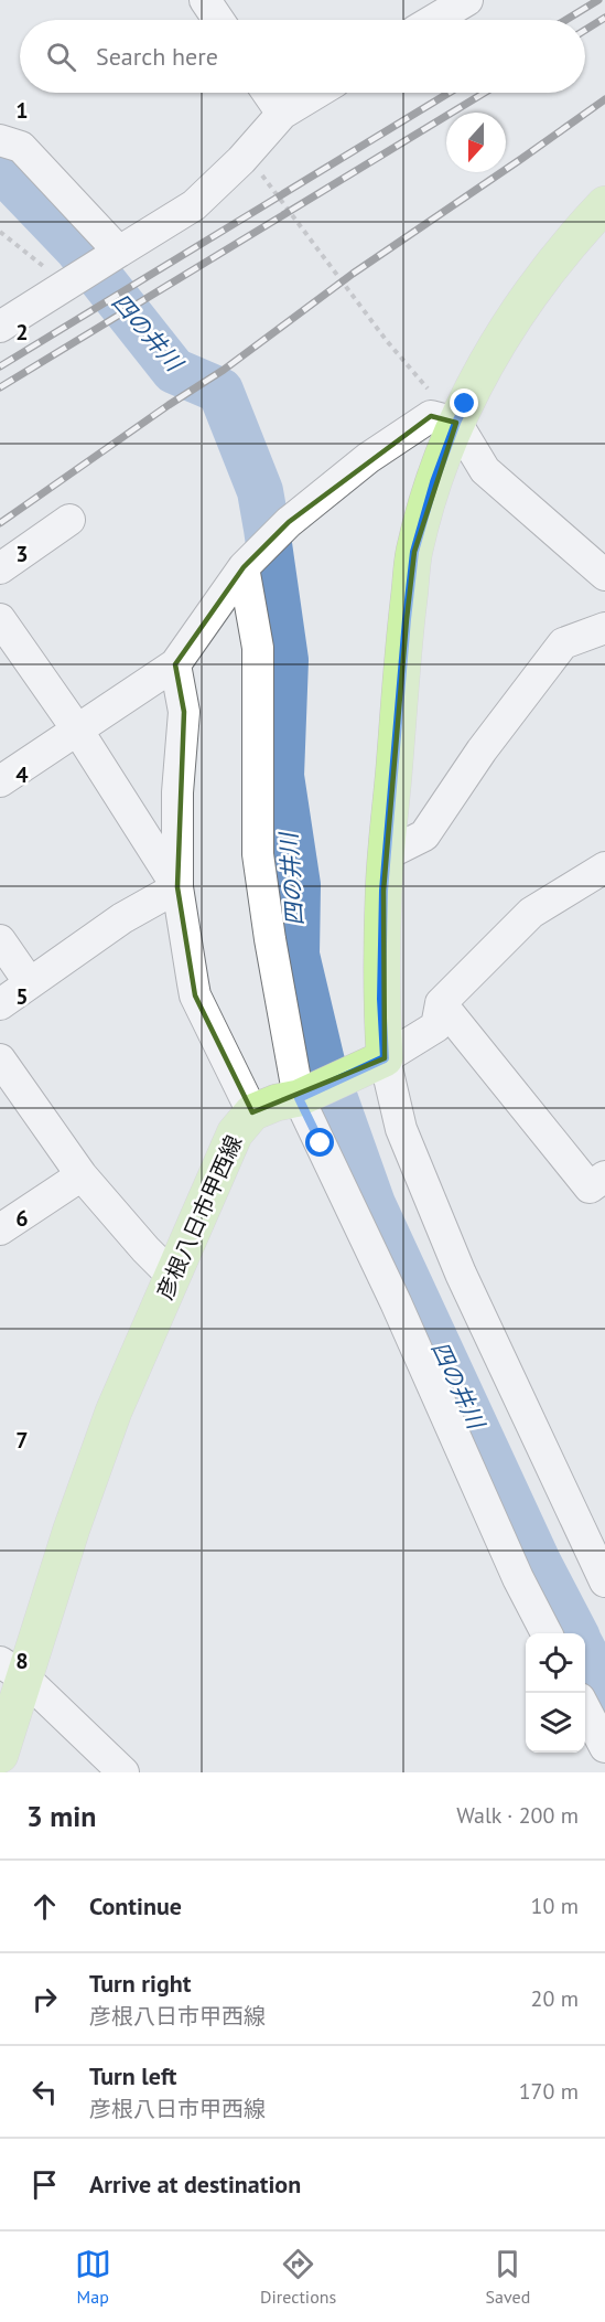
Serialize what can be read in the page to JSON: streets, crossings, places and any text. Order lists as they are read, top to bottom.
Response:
{
  "streets": {
    "main road": ["彦根八日市甲西線"]
  },
  "water": ["四の井川"],
  "north": "bottom",
  "page": {
    "search": "Search here",
    "heading": ["3 min", "Walk · 200 m"],
    "list": [
      ["Continue", "10 m"],
      ["Turn right", "彦根八日市甲西線", "20 m"],
      ["Turn left", "彦根八日市甲西線", "170 m"],
      "Arrive at destination"
    ],
    "nav": ["Map", "Directions", "Saved"]
  },
  "grid": {
    "rows": [
      "1",
      "2",
      "3",
      "4",
      "5",
      "6",
      "7",
      "8"
    ]
  }
}
